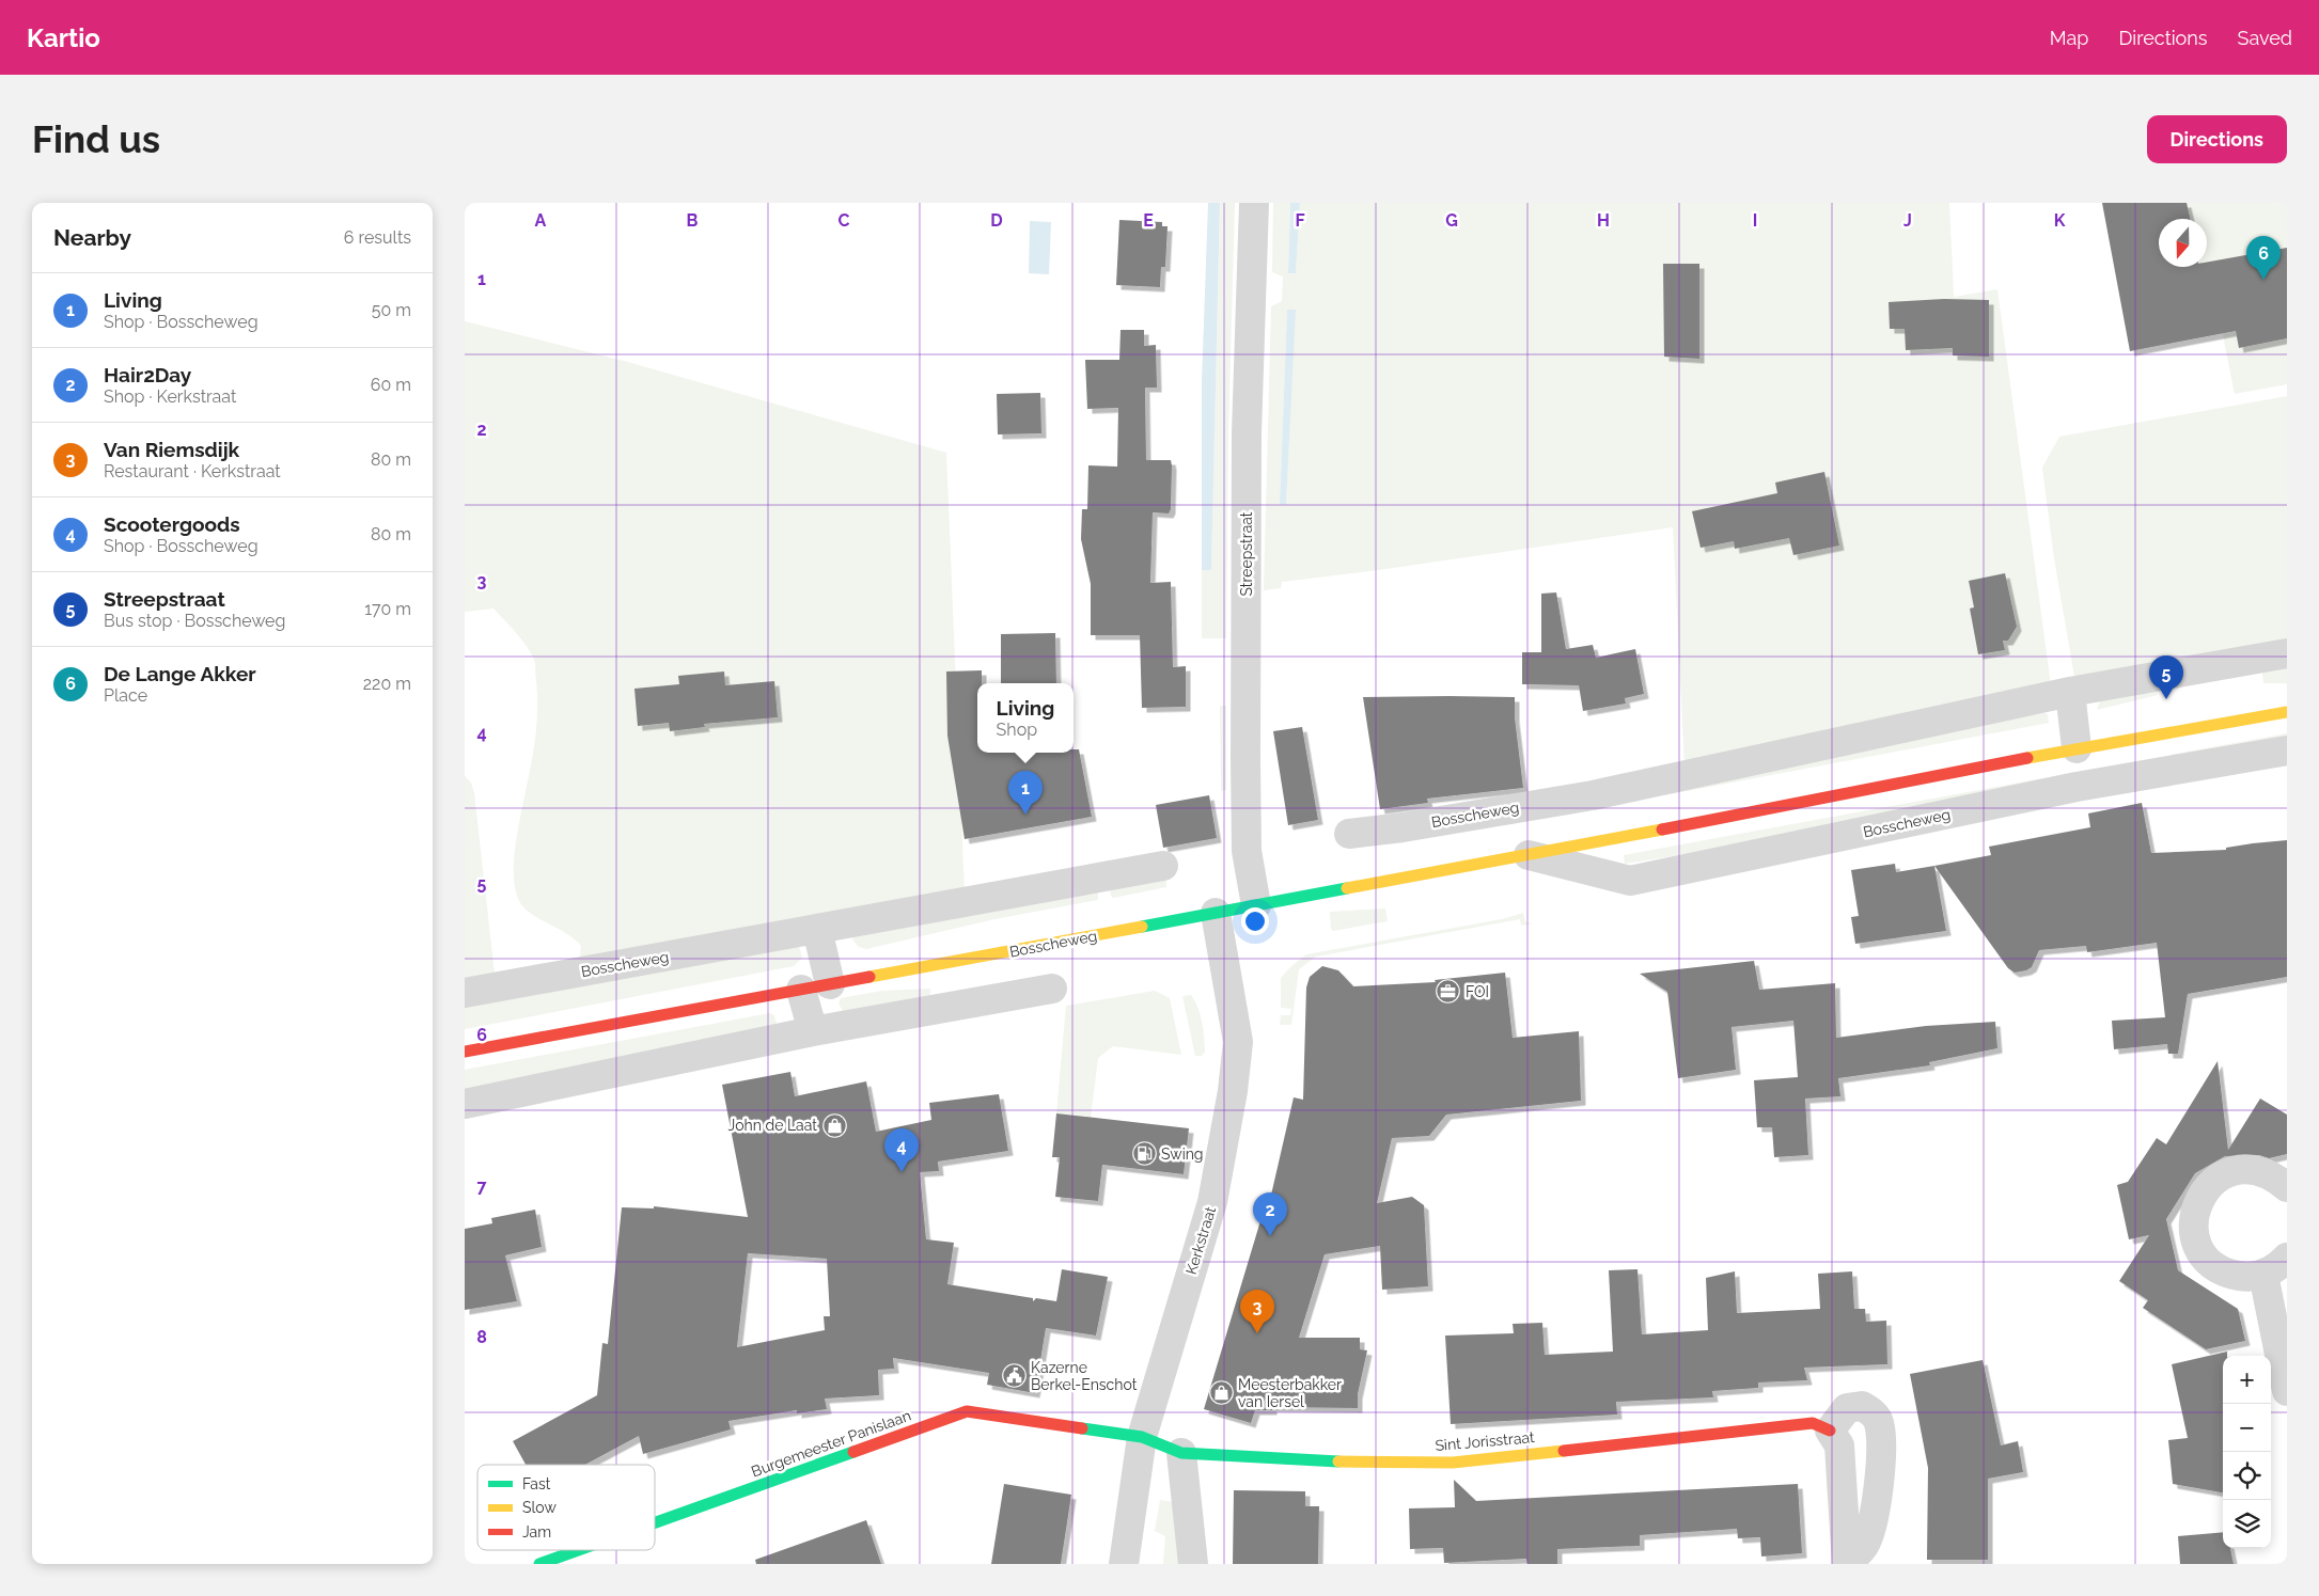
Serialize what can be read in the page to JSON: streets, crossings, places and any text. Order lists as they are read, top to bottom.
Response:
{
  "streets": {
    "main road": ["Bosscheweg", "Sint Jorisstraat", "Burgemeester Panislaan"],
    "street": ["Streepstraat", "Kerkstraat"]
  },
  "crossings": [
    ["Streepstraat", "Bosscheweg"],
    ["Bosscheweg", "Kerkstraat"],
    ["Kerkstraat", "Sint Jorisstraat"],
    ["Kerkstraat", "Burgemeester Panislaan"],
    ["Sint Jorisstraat", "Burgemeester Panislaan"]
  ],
  "places": {
    "office": ["FOI"],
    "shop": ["John de Laat", "Meesterbakker van Iersel"],
    "fuel station": ["Swing"],
    "public building": ["Kazerne Berkel-Enschot"]
  },
  "legend": ["Fast", "Slow", "Jam"],
  "north": "bottom",
  "page": {
    "header": "Kartio",
    "nav": ["Map", "Directions", "Saved"],
    "buttons": "Directions",
    "title": "Find us",
    "heading": ["Nearby", "6 results"],
    "pins": [
      "6",
      "5",
      "1",
      "4",
      "2",
      "3"
    ],
    "list": [
      {
        "mark": "1",
        "name": "Living",
        "note": "Shop · Bosscheweg",
        "value": "50 m"
      },
      {
        "mark": "2",
        "name": "Hair2Day",
        "note": "Shop · Kerkstraat",
        "value": "60 m"
      },
      {
        "mark": "3",
        "name": "Van Riemsdijk",
        "note": "Restaurant · Kerkstraat",
        "value": "80 m"
      },
      {
        "mark": "4",
        "name": "Scootergoods",
        "note": "Shop · Bosscheweg",
        "value": "80 m"
      },
      {
        "mark": "5",
        "name": "Streepstraat",
        "note": "Bus stop · Bosscheweg",
        "value": "170 m"
      },
      {
        "mark": "6",
        "name": "De Lange Akker",
        "note": "Place",
        "value": "220 m"
      }
    ],
    "popup": ["Living", "Shop"],
    "map_buttons": ["+", "−"]
  },
  "grid": {
    "columns": [
      "A",
      "B",
      "C",
      "D",
      "E",
      "F",
      "G",
      "H",
      "I",
      "J",
      "K"
    ],
    "rows": [
      "1",
      "2",
      "3",
      "4",
      "5",
      "6",
      "7",
      "8"
    ]
  }
}
